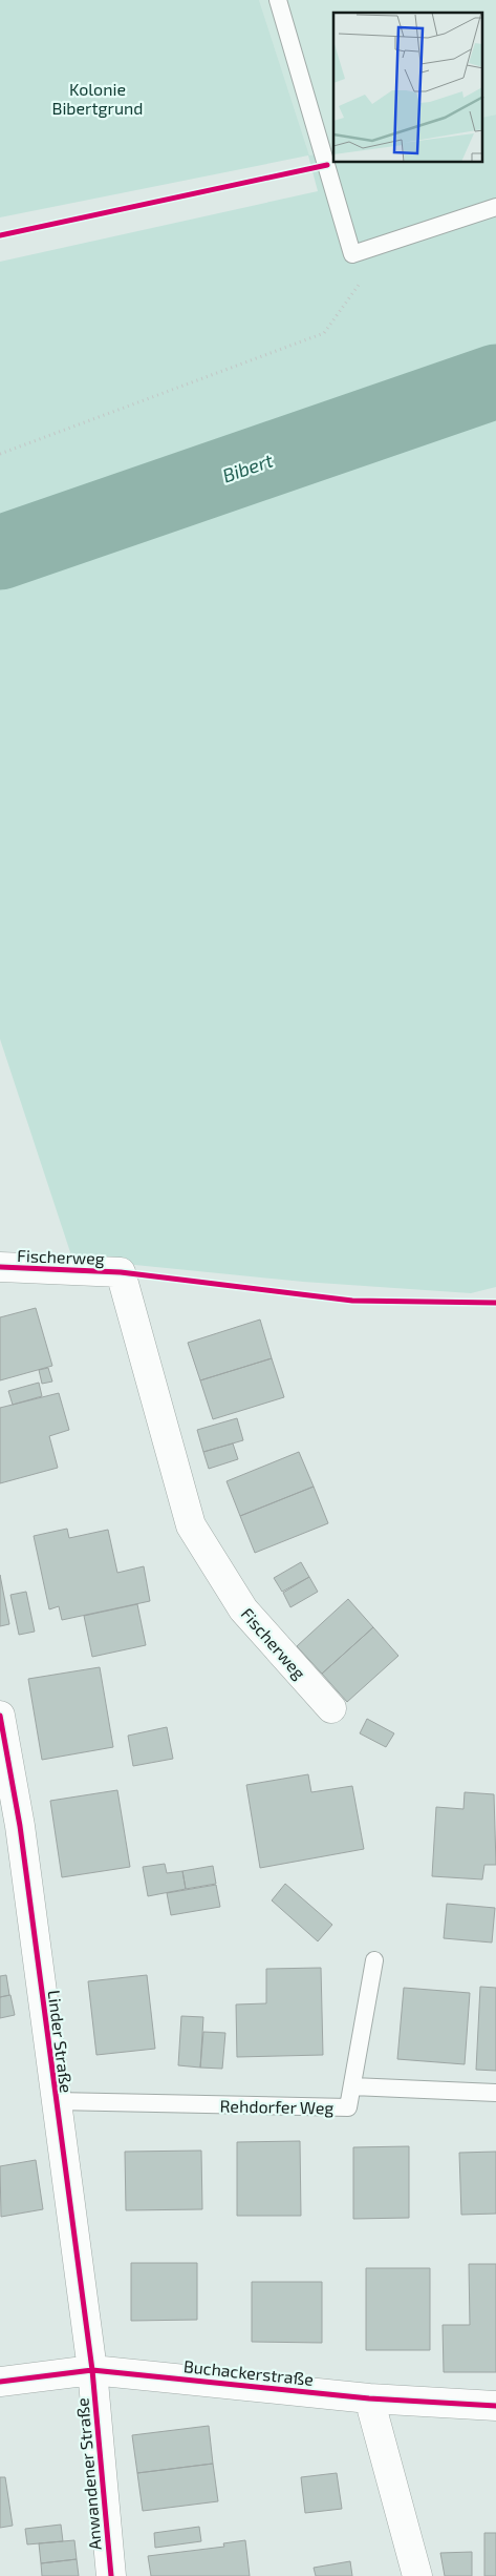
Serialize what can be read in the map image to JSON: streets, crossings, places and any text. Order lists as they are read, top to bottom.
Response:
{
  "streets": {
    "street": [
      "Fischerweg",
      "Linder Straße",
      "Buchackerstraße",
      "Anwandener Straße"
    ],
    "lane": ["Rehdorfer Weg"]
  },
  "crossings": [
    ["Linder Straße", "Rehdorfer Weg"],
    ["Linder Straße", "Buchackerstraße"],
    ["Linder Straße", "Anwandener Straße"],
    ["Buchackerstraße", "Anwandener Straße"]
  ],
  "water": ["Bibert"],
  "parks": ["Kolonie Bibertgrund"]
}
